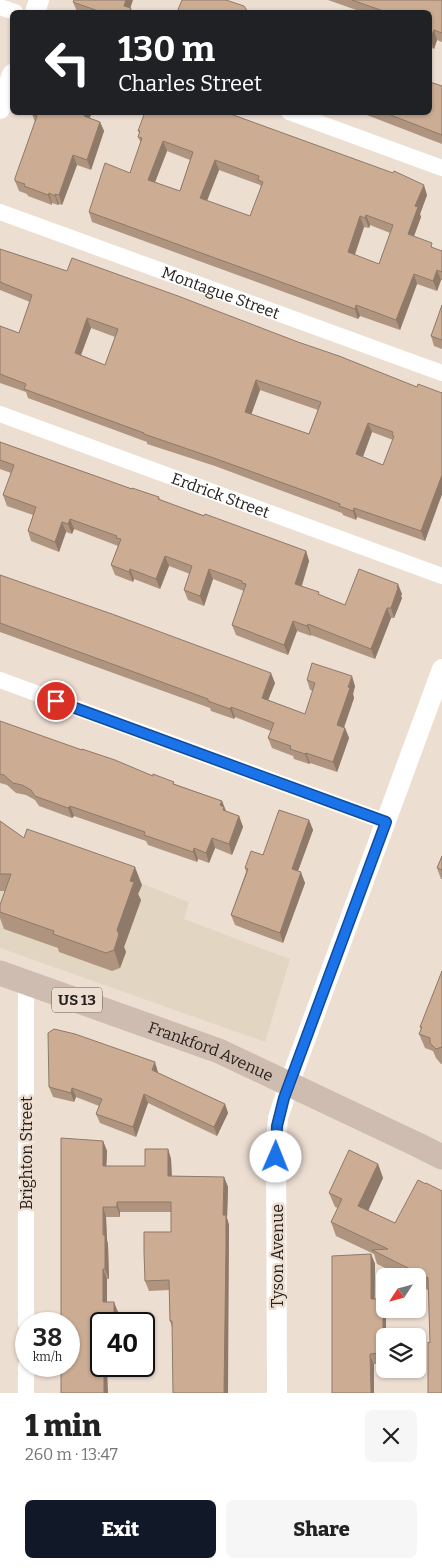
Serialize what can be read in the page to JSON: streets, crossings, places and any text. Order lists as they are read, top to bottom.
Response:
{
  "streets": {
    "main road": ["US 13", "Frankford Avenue"],
    "street": [
      "Montague Street",
      "Erdrick Street",
      "Brighton Street",
      "Tyson Avenue"
    ]
  },
  "crossings": [
    ["Frankford Avenue", "Brighton Street"],
    ["Frankford Avenue", "Tyson Avenue"]
  ],
  "north": "bottom left",
  "page": {
    "turn": ["130 m", "Charles Street"],
    "speed": "38 km/h",
    "limit": "40",
    "heading": ["1 min", "260 m · 13:47"],
    "buttons": ["Exit", "Share"]
  }
}
